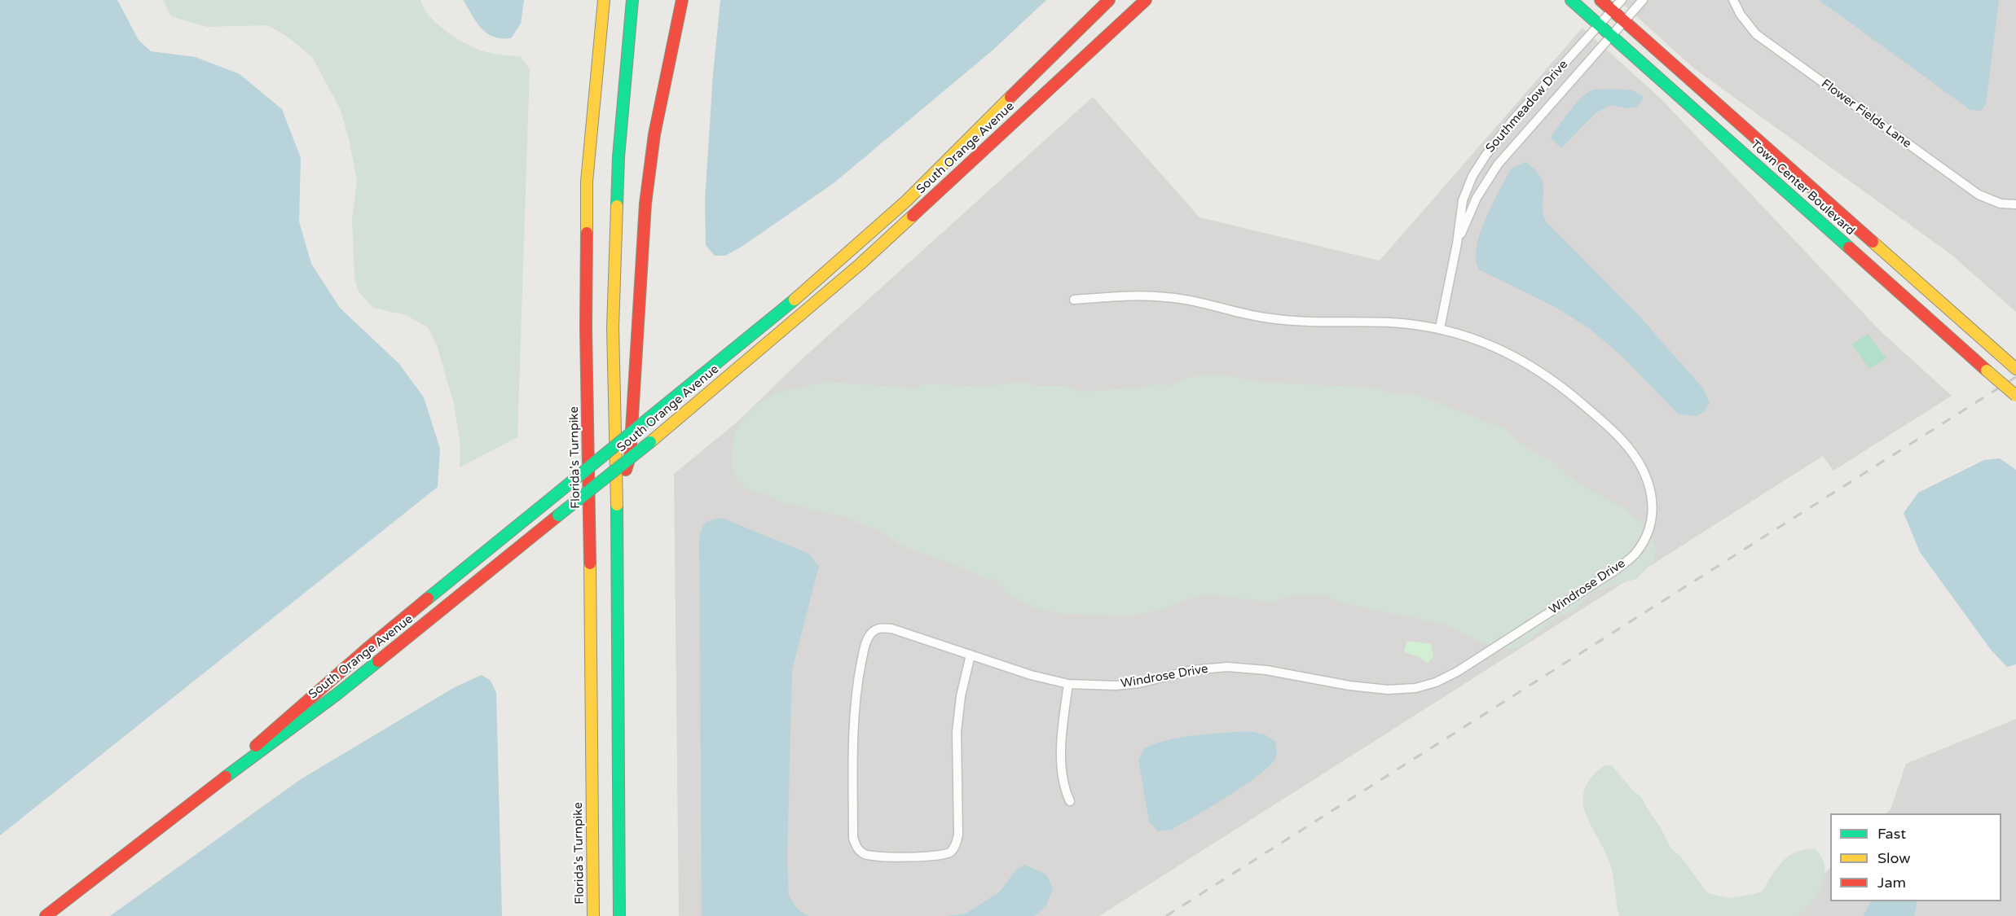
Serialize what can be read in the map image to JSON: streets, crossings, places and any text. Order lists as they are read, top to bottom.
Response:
{
  "streets": {
    "main road": ["South Orange Avenue", "Town Center Boulevard", "Florida's Turnpike"],
    "street": ["Southmeadow Drive", "Flower Fields Lane", "Windrose Drive"]
  },
  "crossings": [
    ["Southmeadow Drive", "Town Center Boulevard"],
    ["Southmeadow Drive", "Windrose Drive"]
  ],
  "legend": ["Fast", "Slow", "Jam"]
}
